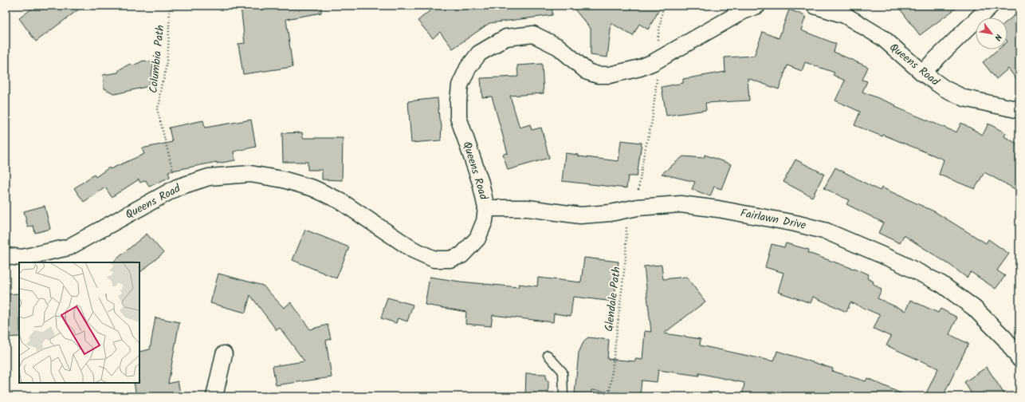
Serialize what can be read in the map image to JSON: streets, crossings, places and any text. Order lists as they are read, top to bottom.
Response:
{
  "streets": {
    "street": ["Queens Road", "Fairlawn Drive"],
    "path": ["Columbia Path", "Glendale Path"]
  },
  "crossings": [
    ["Columbia Path", "Queens Road"],
    ["Queens Road", "Fairlawn Drive"],
    ["Fairlawn Drive", "Glendale Path"]
  ],
  "north": "bottom right"
}
